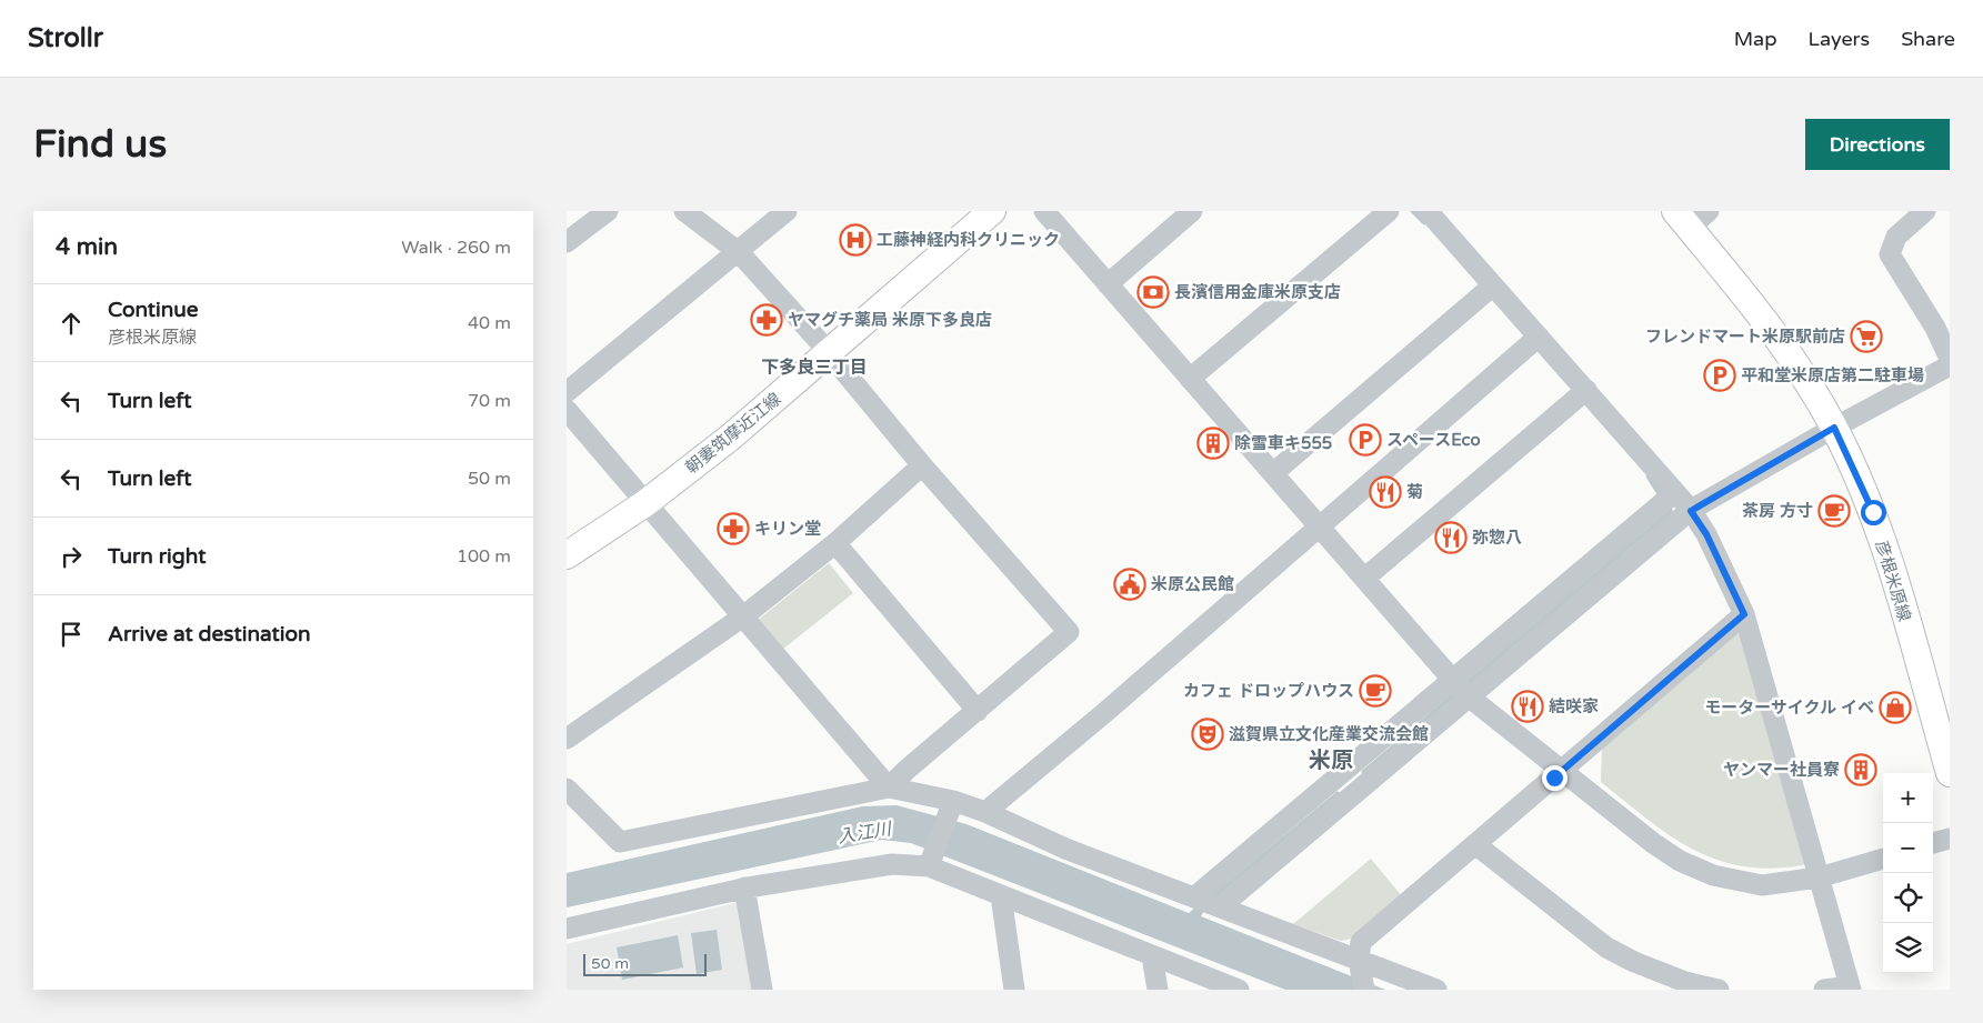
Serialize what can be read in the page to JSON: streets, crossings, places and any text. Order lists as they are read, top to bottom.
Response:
{
  "streets": {
    "main road": ["朝妻筑摩近江線", "彦根米原線"]
  },
  "districts": ["下多良三丁目", "米原"],
  "water": ["入江川"],
  "places": {
    "hospital": ["工藤神経内科クリニック"],
    "bank": ["長濱信用金庫米原支店"],
    "pharmacy": ["ヤマグチ薬局 米原下多良店", "キリン堂"],
    "supermarket": ["フレンドマート米原駅前店"],
    "parking": ["平和堂米原店第二駐車場", "スペースEco"],
    "building": ["除雪車キ555", "ヤンマー社員寮"],
    "restaurant": ["菊", "弥惣八", "結咲家"],
    "cafe": ["茶房 方寸", "カフェ ドロップハウス"],
    "public building": ["米原公民館"],
    "shop": ["モーターサイクル イベ"],
    "theatre": ["滋賀県立文化産業交流会館"]
  },
  "scale_bar": "50 m",
  "page": {
    "header": "Strollr",
    "nav": ["Map", "Layers", "Share"],
    "buttons": "Directions",
    "title": "Find us",
    "heading": ["4 min", "Walk · 260 m"],
    "list": [
      ["Continue", "彦根米原線", "40 m"],
      ["Turn left", "70 m"],
      ["Turn left", "50 m"],
      ["Turn right", "100 m"],
      "Arrive at destination"
    ],
    "map_buttons": ["+", "−"],
    "scale": "50 m"
  }
}
